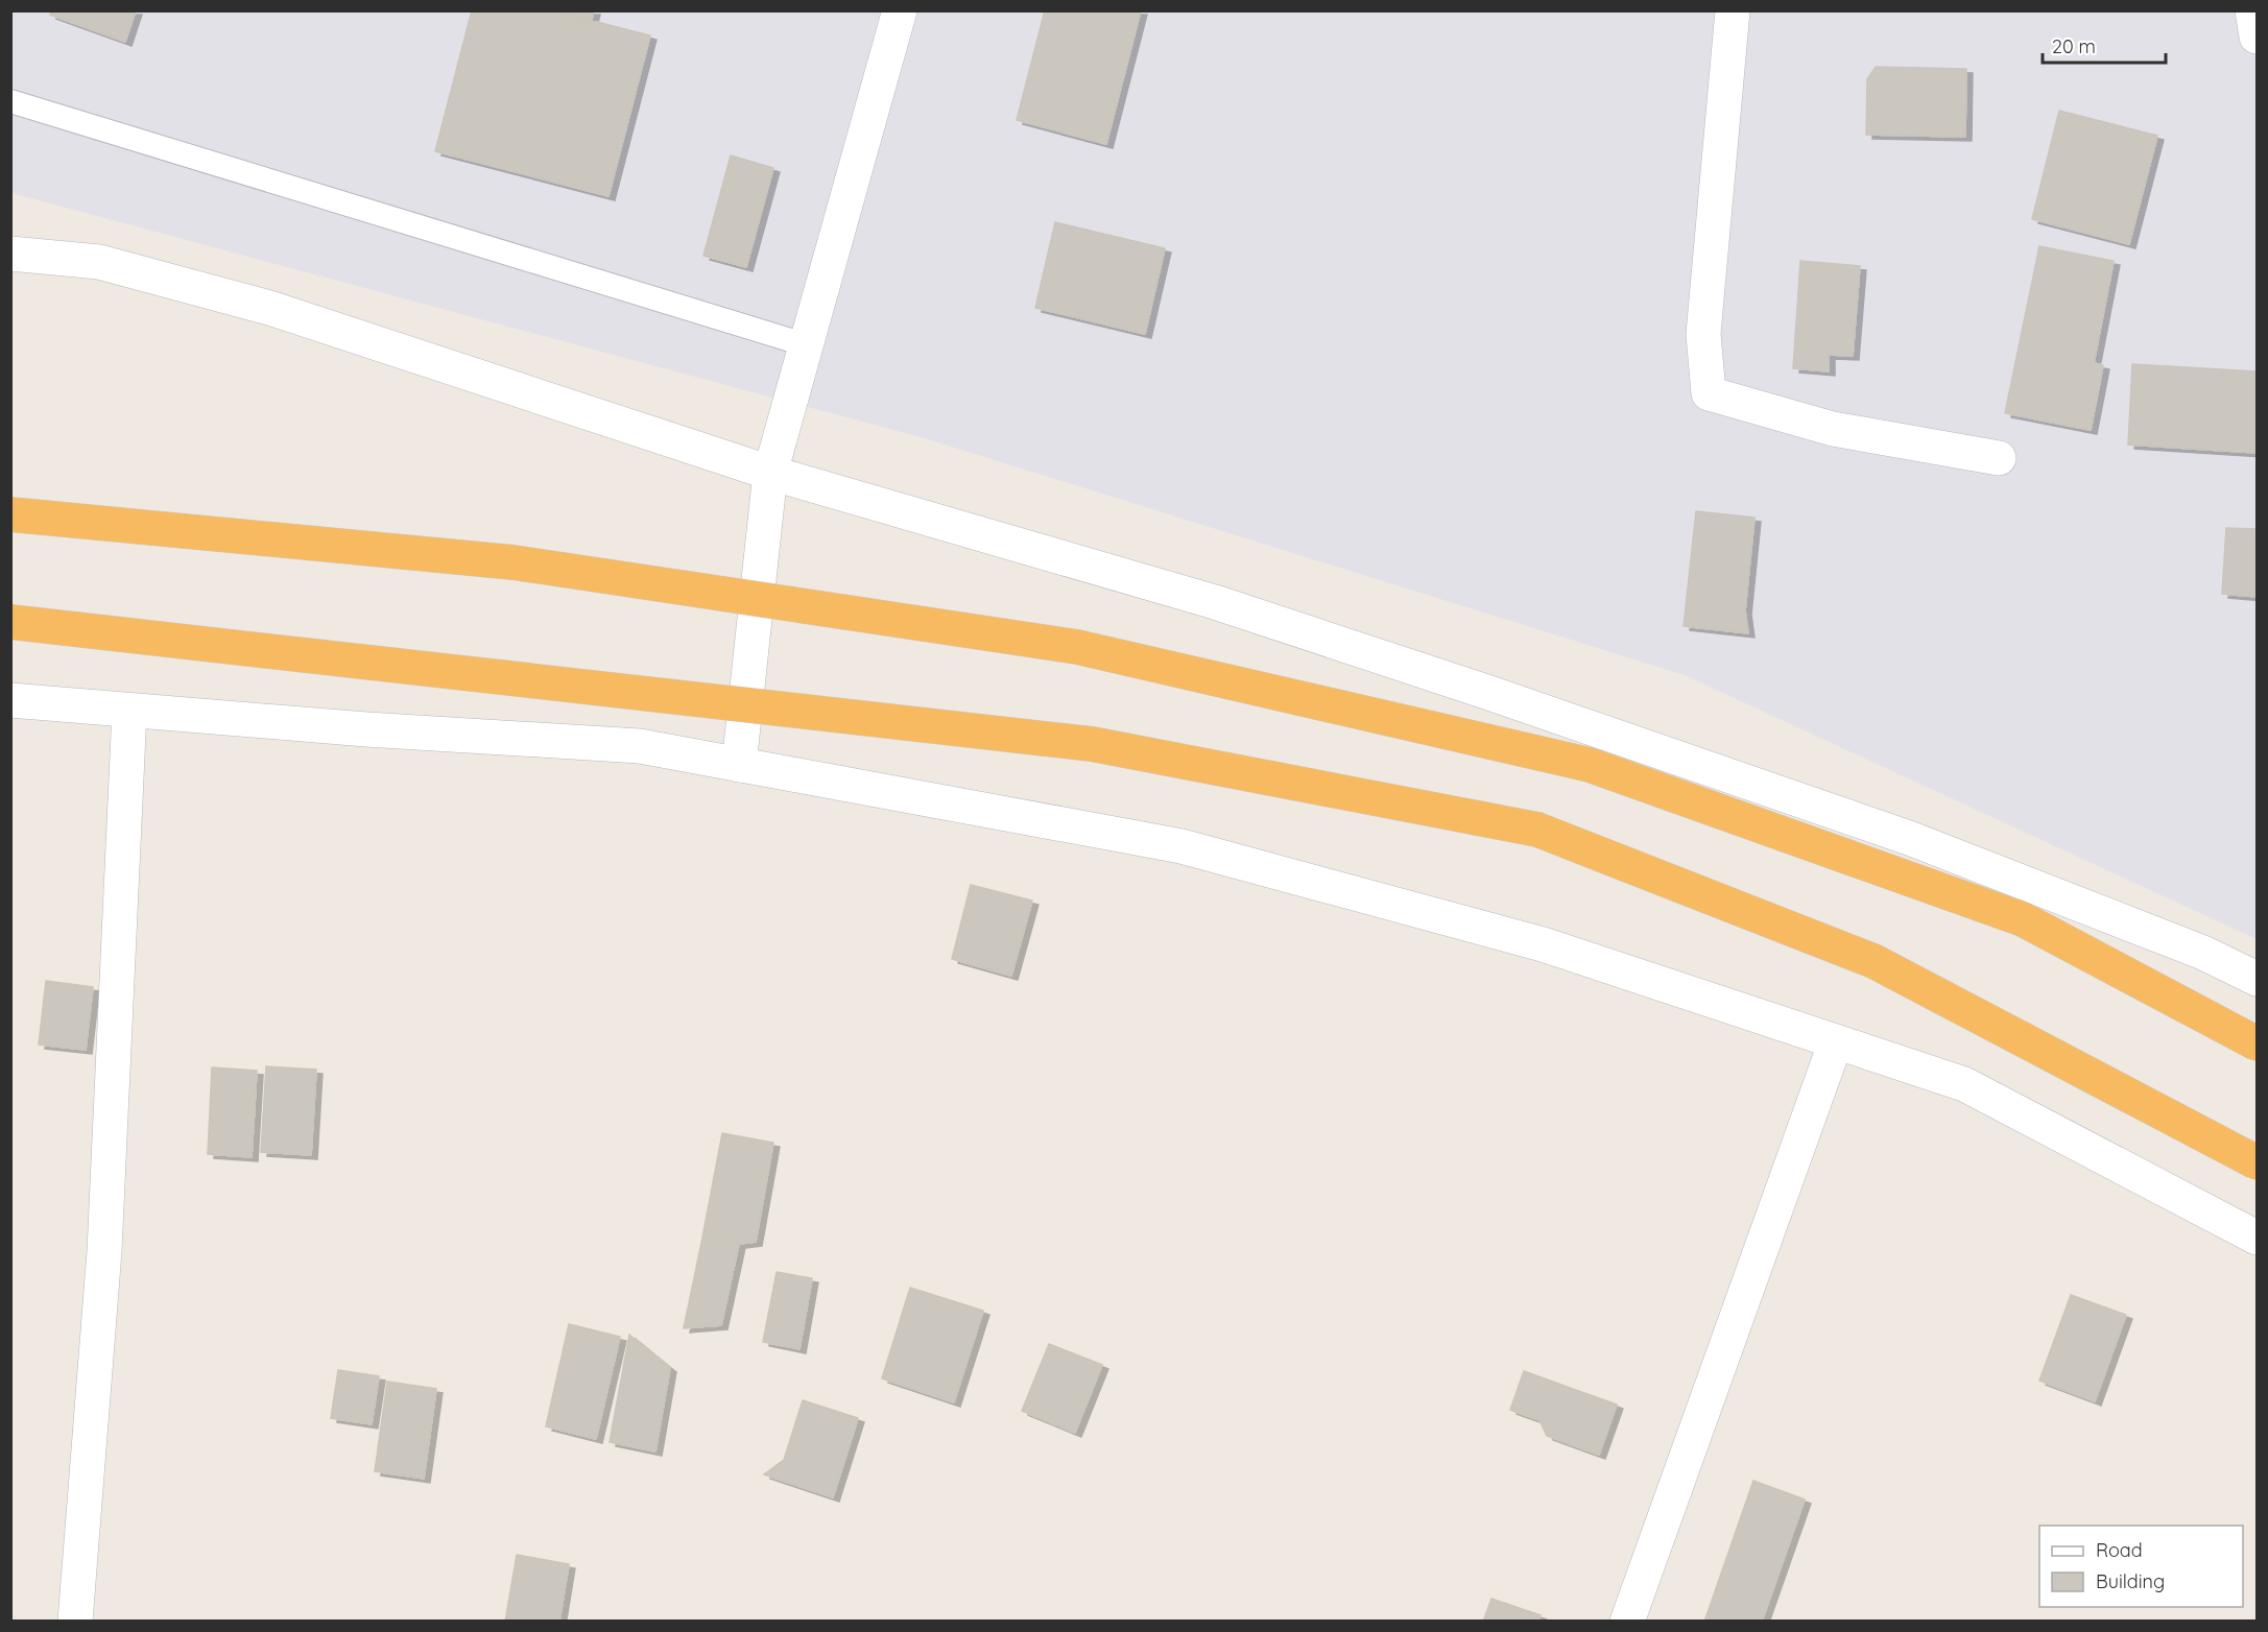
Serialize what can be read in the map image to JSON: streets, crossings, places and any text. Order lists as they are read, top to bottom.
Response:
{
  "legend": ["Road", "Building"],
  "scale_bar": "20 m"
}
